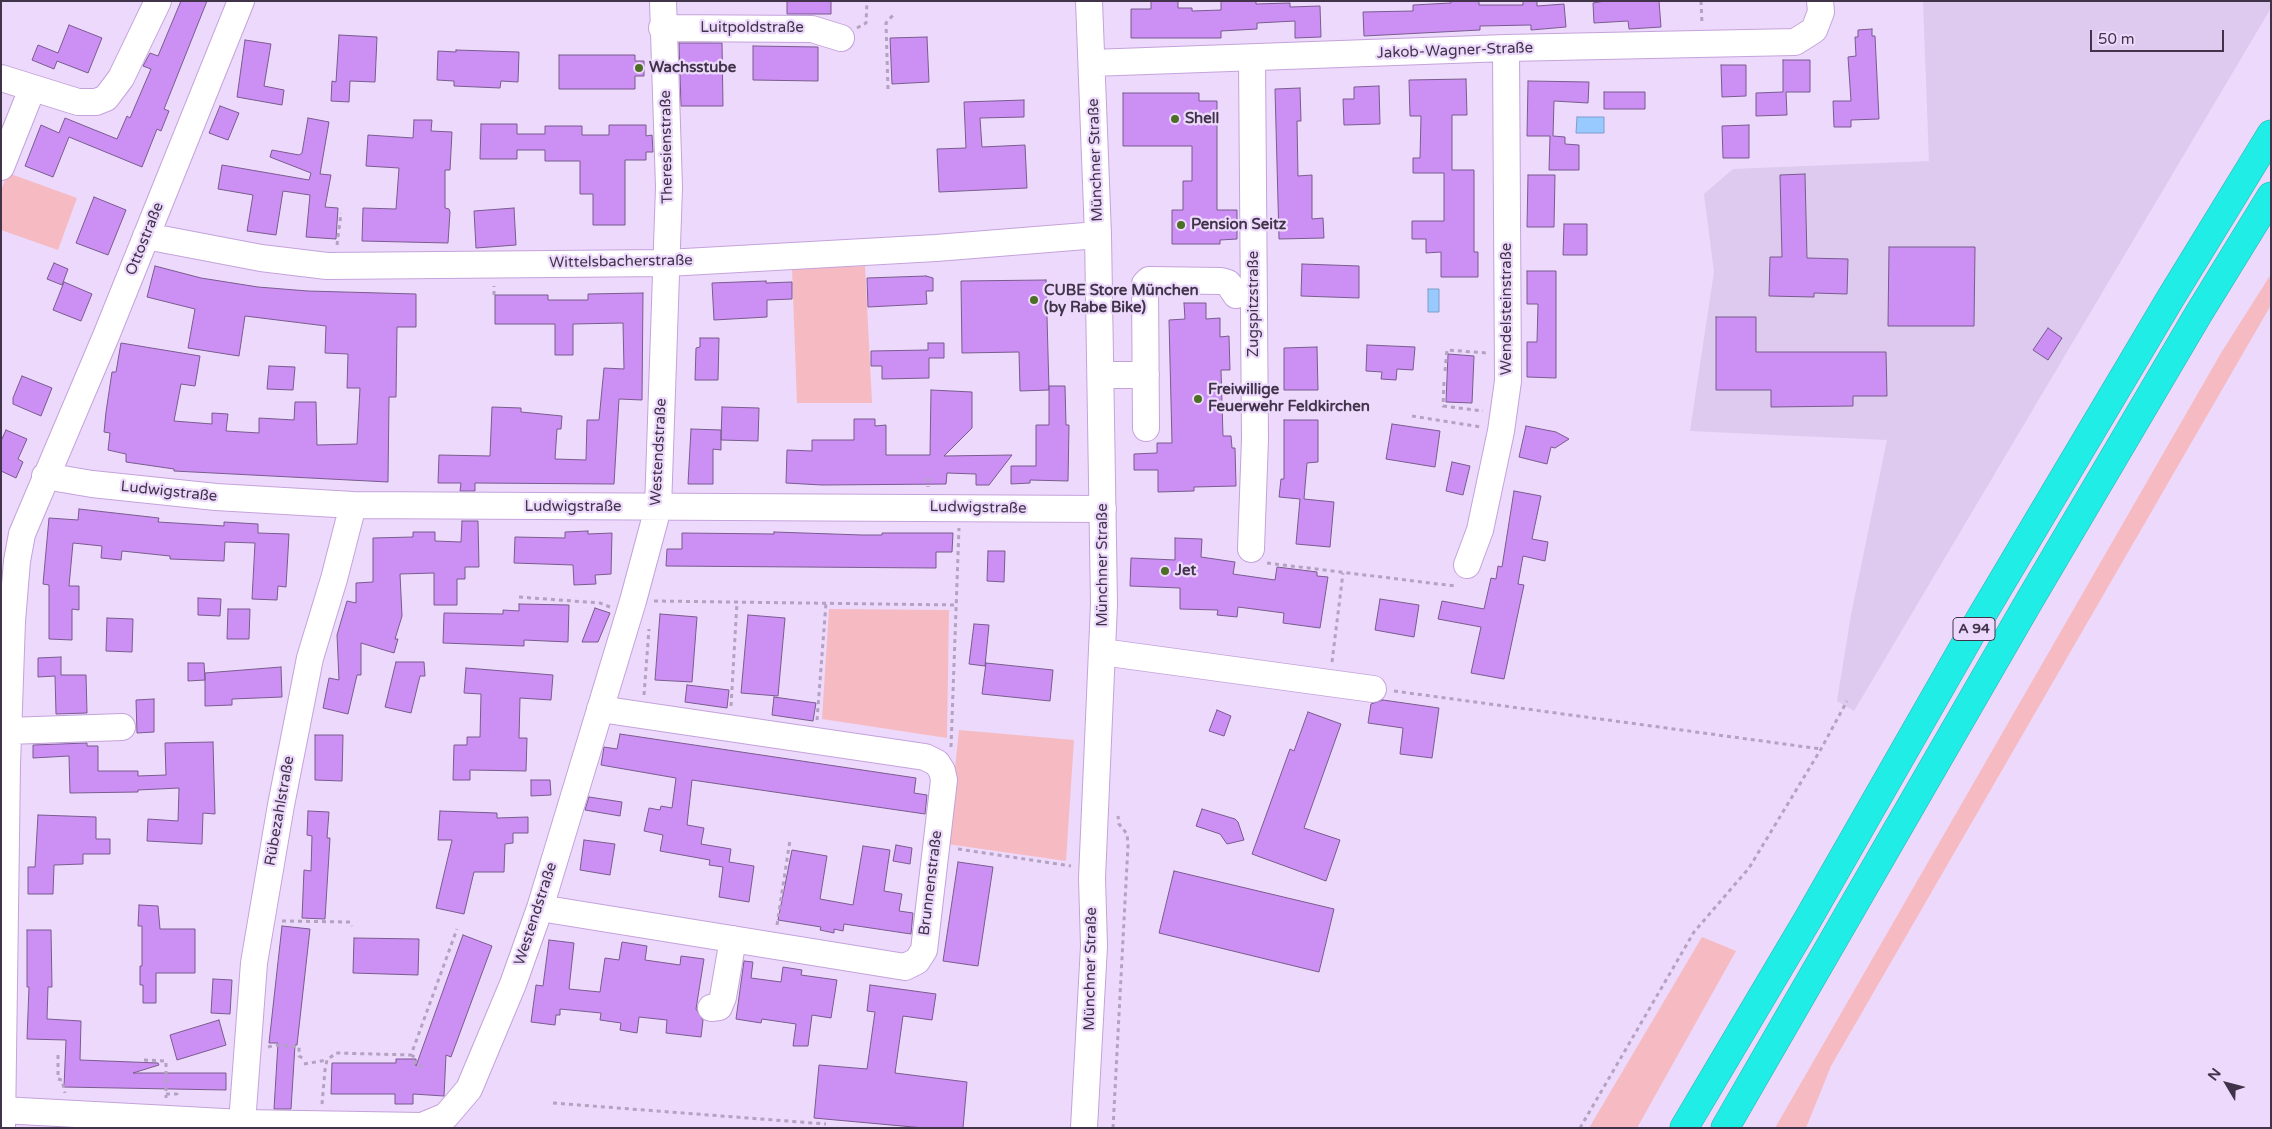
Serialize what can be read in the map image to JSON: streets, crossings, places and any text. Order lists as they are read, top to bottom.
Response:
{
  "streets": {
    "highway": ["A 94"],
    "street": [
      "Luitpoldstraße",
      "Jakob-Wagner-Straße",
      "Theresienstraße",
      "Münchner Straße",
      "Ottostraße",
      "Wittelsbacherstraße",
      "Zugspitzstraße",
      "Wendelsteinstraße",
      "Westendstraße",
      "Ludwigstraße",
      "Rübezahlstraße",
      "Brunnenstraße"
    ]
  },
  "crossings": [
    ["Luitpoldstraße", "Theresienstraße"],
    ["Jakob-Wagner-Straße", "Münchner Straße"],
    ["Jakob-Wagner-Straße", "Zugspitzstraße"],
    ["Jakob-Wagner-Straße", "Wendelsteinstraße"],
    ["Theresienstraße", "Wittelsbacherstraße"],
    ["Theresienstraße", "Westendstraße"],
    ["Münchner Straße", "Wittelsbacherstraße"],
    ["Münchner Straße", "Ludwigstraße"],
    ["Ottostraße", "Wittelsbacherstraße"],
    ["Ottostraße", "Westendstraße"],
    ["Ottostraße", "Ludwigstraße"],
    ["Wittelsbacherstraße", "Westendstraße"],
    ["Westendstraße", "Ludwigstraße"],
    ["Westendstraße", "Rübezahlstraße"],
    ["Westendstraße", "Brunnenstraße"],
    ["Ludwigstraße", "Rübezahlstraße"]
  ],
  "places": [
    "Wachsstube",
    "Shell",
    "Pension Seitz",
    "CUBE Store München (by Rabe Bike)",
    "Freiwillige Feuerwehr Feldkirchen",
    "Jet"
  ],
  "scale_bar": "50 m",
  "north": "top left"
}
